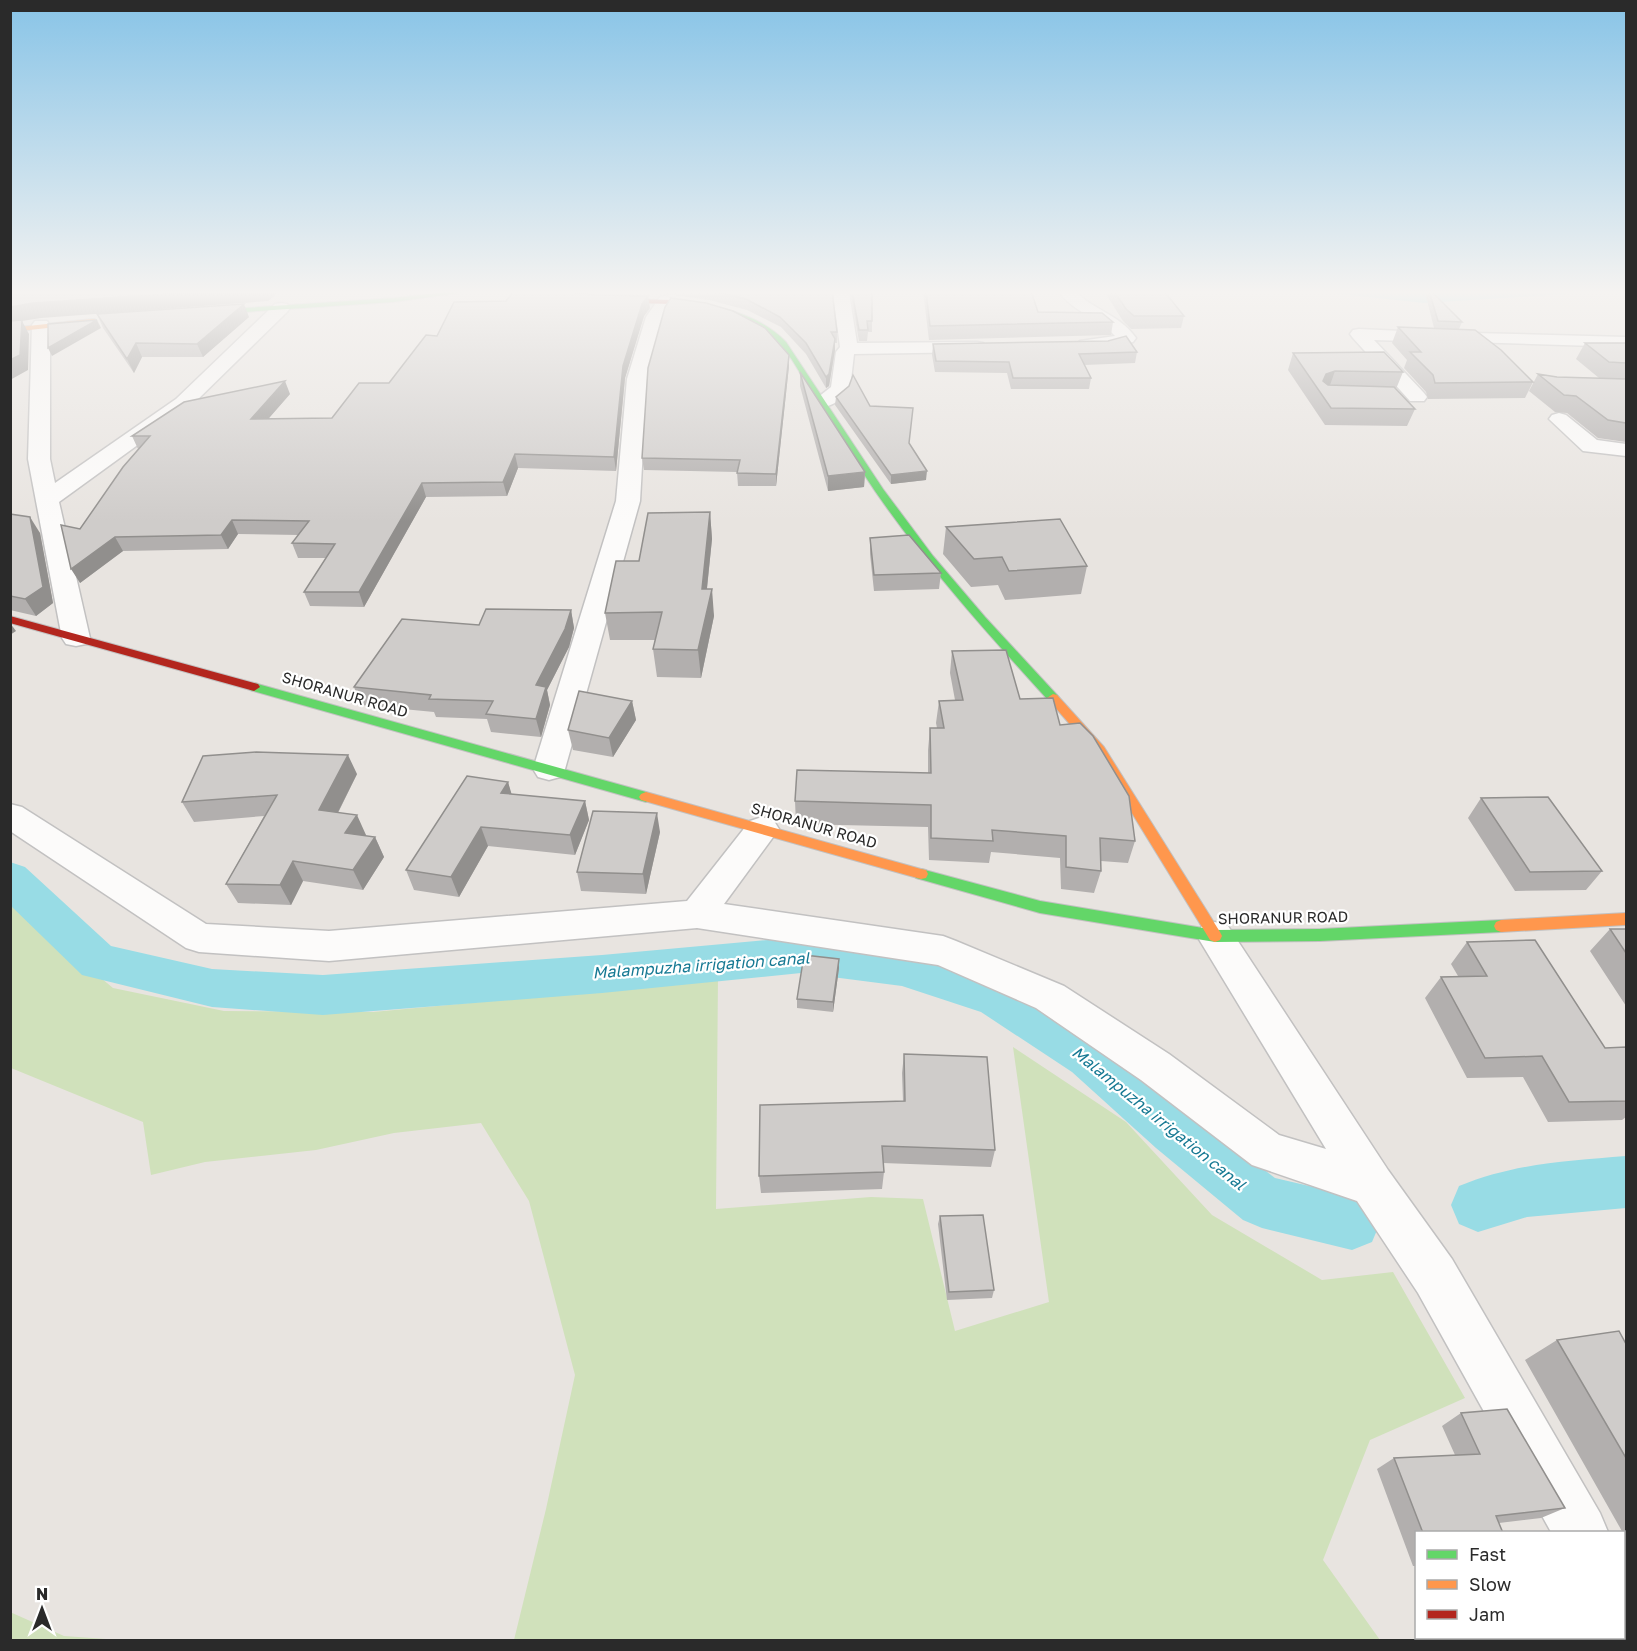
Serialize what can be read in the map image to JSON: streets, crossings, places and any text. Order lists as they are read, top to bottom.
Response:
{
  "streets": {
    "main road": ["SHORANUR ROAD"]
  },
  "water": ["Malampuzha irrigation canal"],
  "legend": ["Fast", "Slow", "Jam"],
  "north": "top"
}
